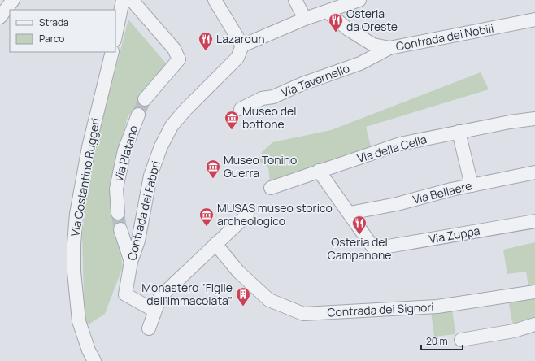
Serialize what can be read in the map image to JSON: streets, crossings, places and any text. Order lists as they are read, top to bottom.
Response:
{
  "streets": {
    "street": [
      "Contrada dei Nobili",
      "Via Tavernello",
      "Via della Cella",
      "Via Platano",
      "Via Costantino Ruggeri",
      "Via Bellaere",
      "Contrada dei Fabbri",
      "Via Zuppa",
      "Contrada dei Signori"
    ]
  },
  "crossings": [
    ["Contrada dei Nobili", "Via Tavernello"],
    ["Via Bellaere", "Via Zuppa"]
  ],
  "places": {
    "restaurant": ["Osteria da Oreste", "Lazaroun", "Osteria del Campanone"],
    "museum": ["Museo del bottone", "Museo Tonino Guerra", "MUSAS museo storico archeologico"],
    "building": ["Monastero \"Figlie dell'Immacolata\""]
  },
  "legend": ["Strada", "Parco"],
  "scale_bar": "20 m"
}
